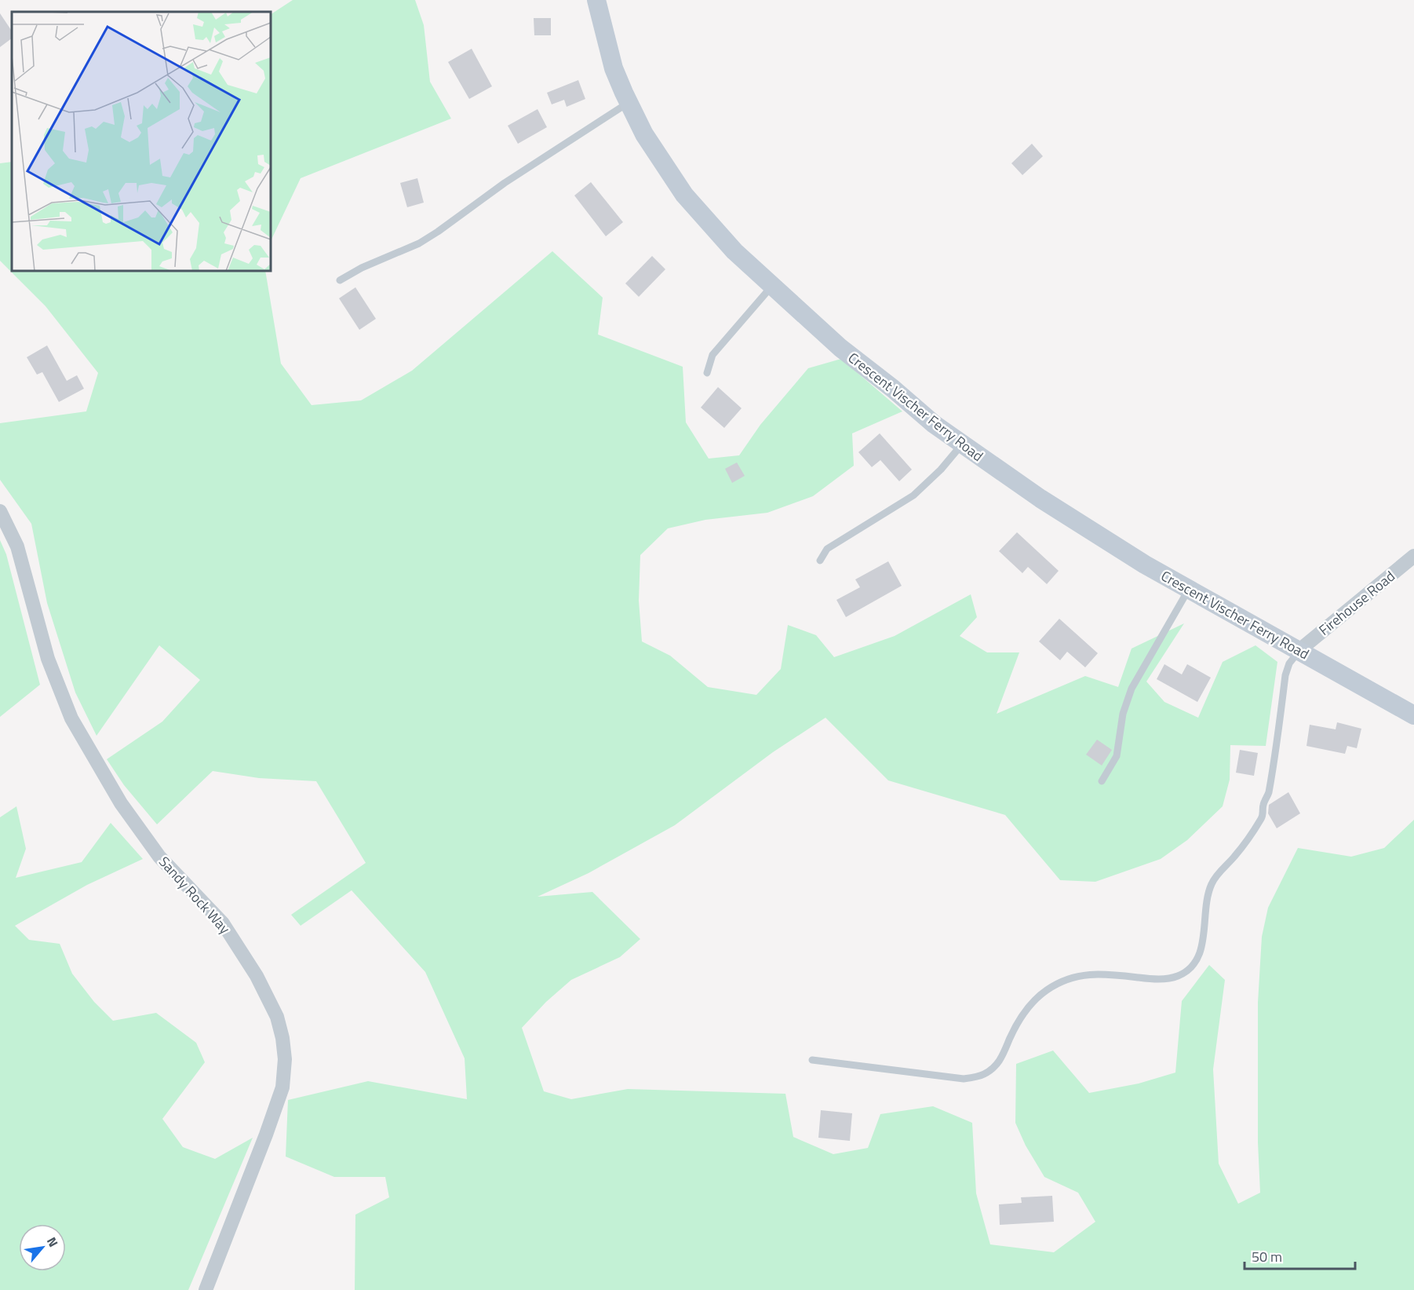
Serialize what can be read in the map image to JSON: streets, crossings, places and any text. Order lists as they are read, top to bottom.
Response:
{
  "streets": {
    "main road": ["Crescent Vischer Ferry Road"],
    "street": ["Firehouse Road", "Sandy Rock Way"]
  },
  "crossings": [
    ["Crescent Vischer Ferry Road", "Firehouse Road"]
  ],
  "scale_bar": "50 m",
  "north": "top right"
}
